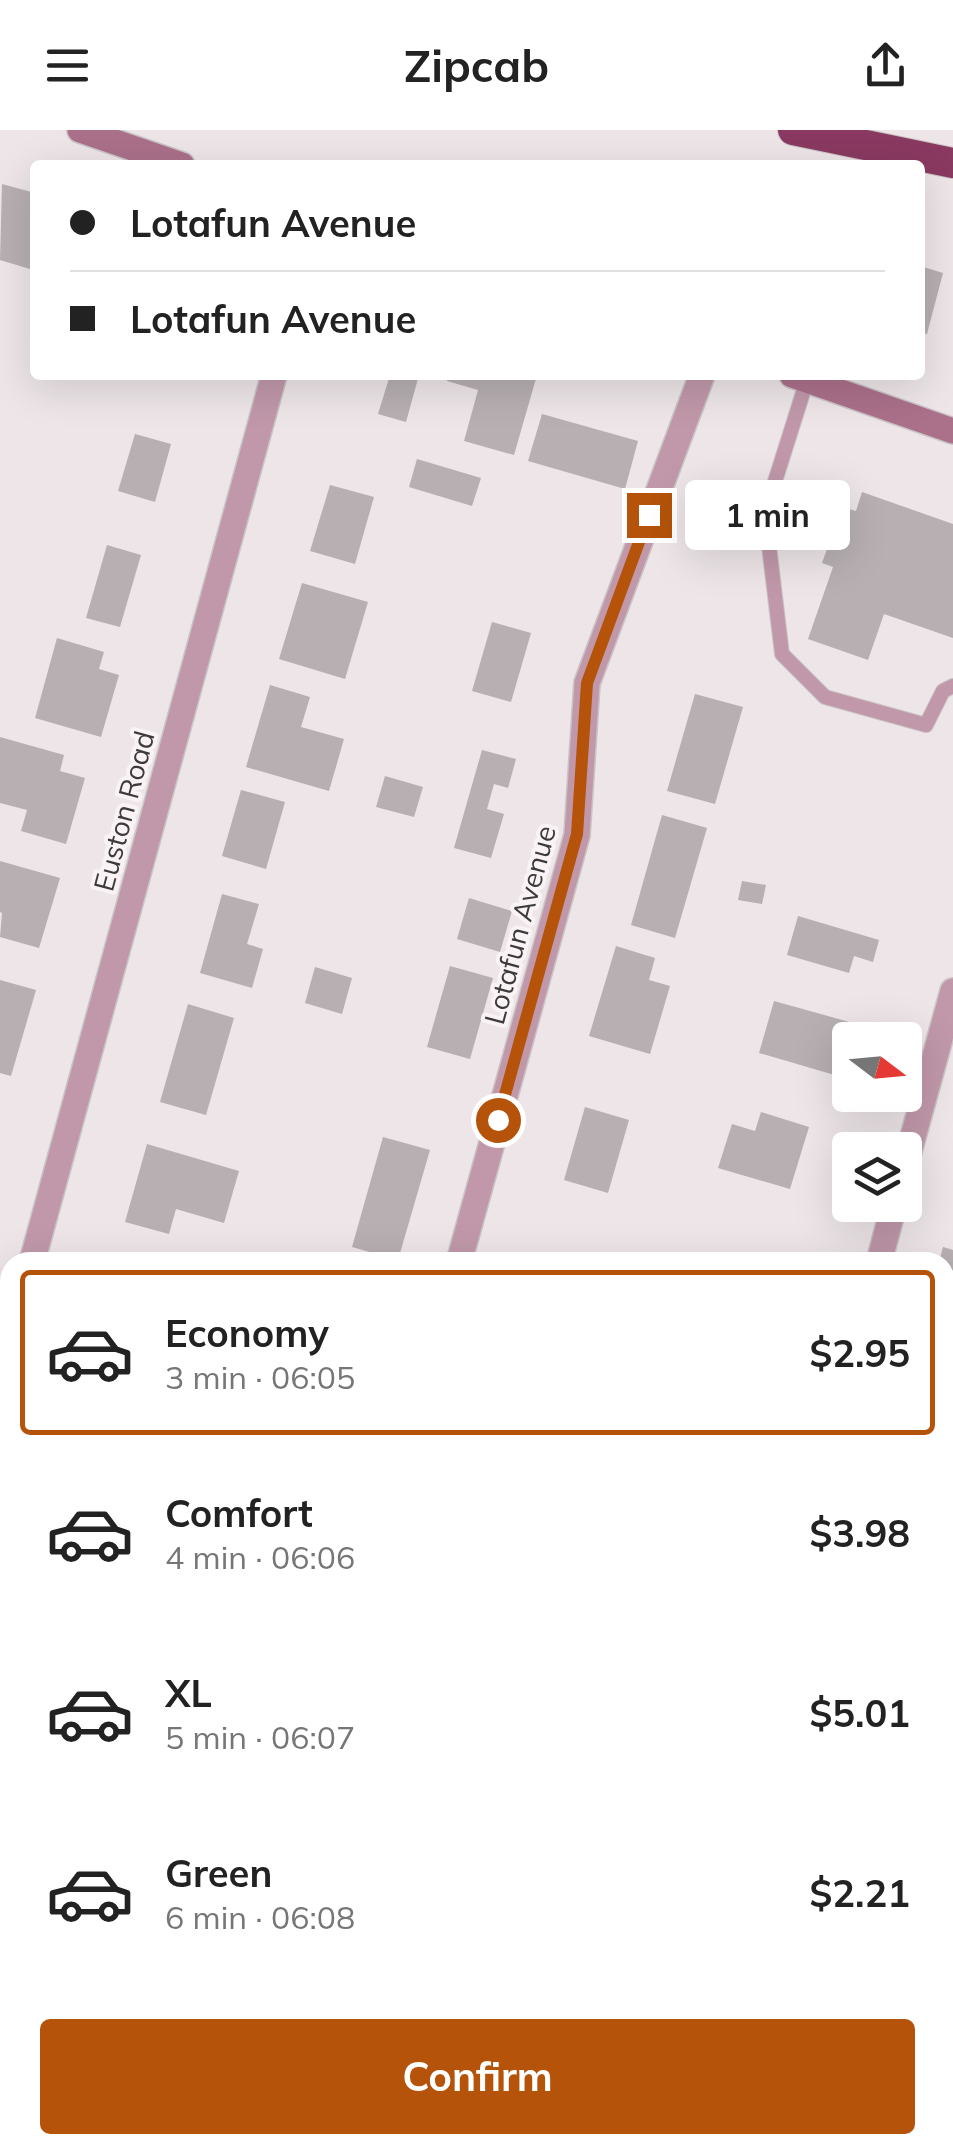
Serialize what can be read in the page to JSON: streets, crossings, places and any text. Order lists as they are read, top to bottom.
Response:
{
  "streets": {
    "street": ["Euston Road", "Lotafun Avenue"]
  },
  "north": "right",
  "page": {
    "header": "Zipcab",
    "banner": ["Lotafun Avenue", "Lotafun Avenue"],
    "bubble": "1 min",
    "list": [
      {
        "name": "Economy",
        "note": "3 min · 06:05",
        "value": "$2.95"
      },
      {
        "name": "Comfort",
        "note": "4 min · 06:06",
        "value": "$3.98"
      },
      {
        "name": "XL",
        "note": "5 min · 06:07",
        "value": "$5.01"
      },
      {
        "name": "Green",
        "note": "6 min · 06:08",
        "value": "$2.21"
      }
    ],
    "buttons": "Confirm"
  }
}
